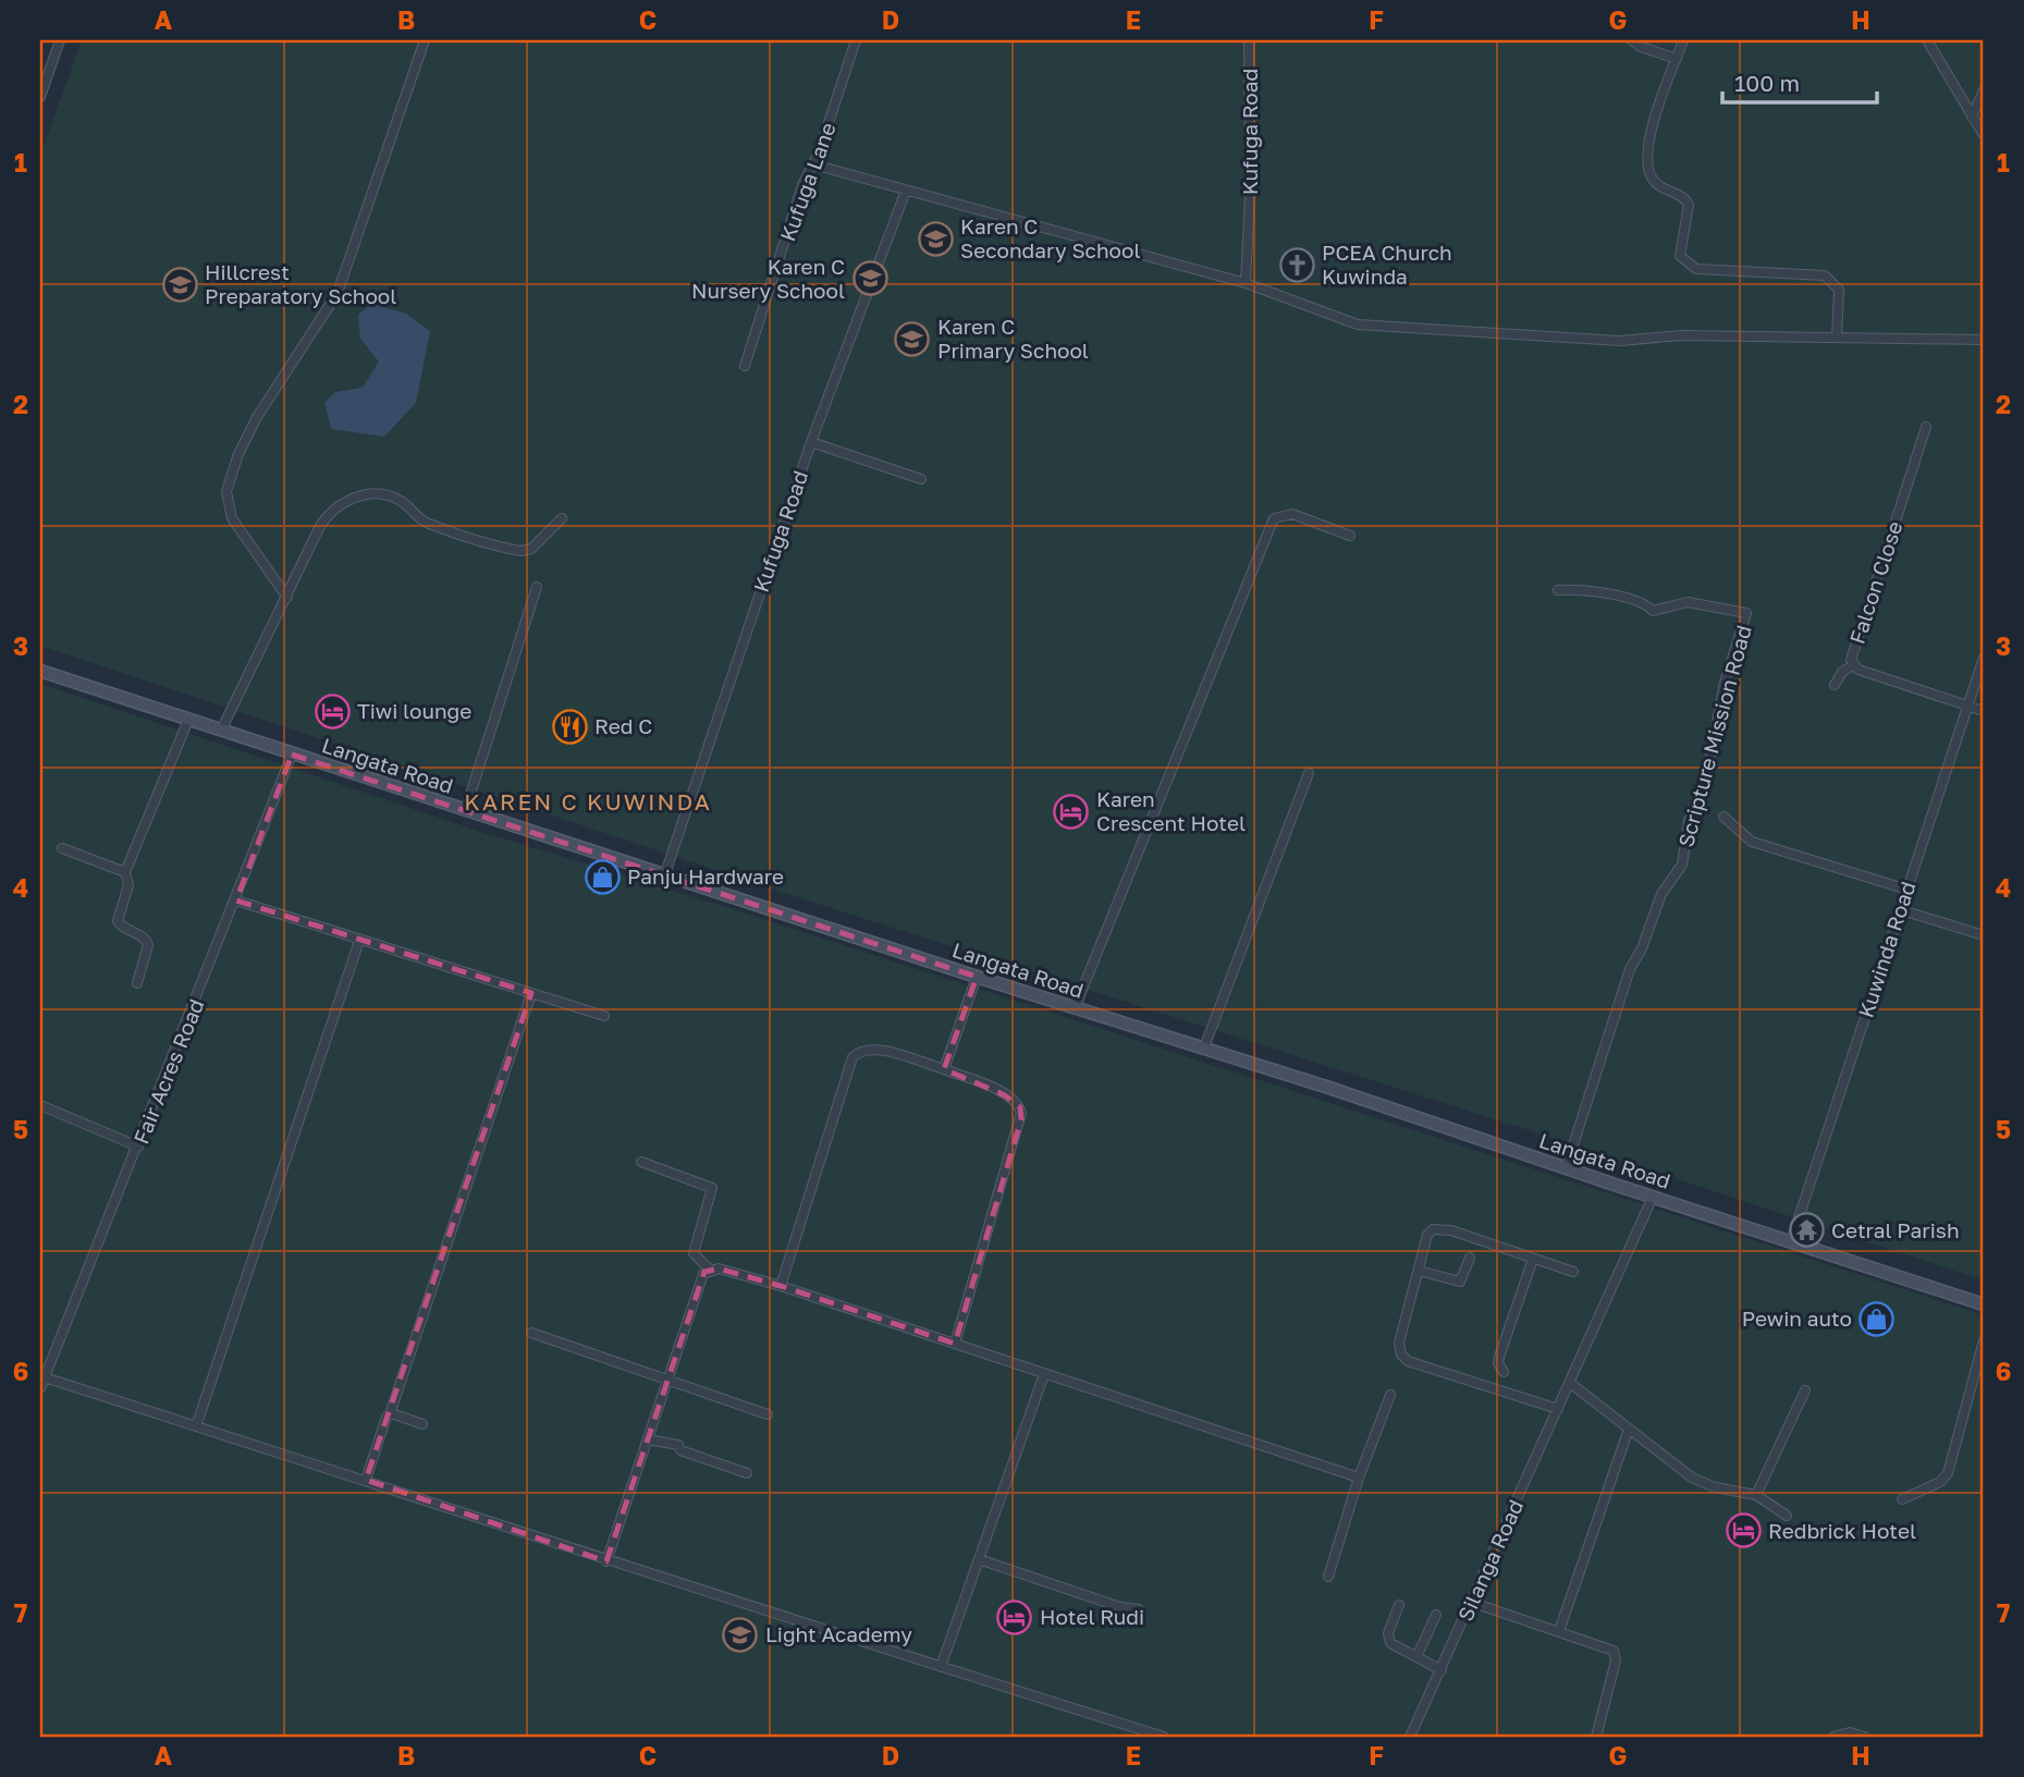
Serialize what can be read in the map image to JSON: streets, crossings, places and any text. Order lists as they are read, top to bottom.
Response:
{
  "streets": {
    "main road": ["Langata Road"],
    "street": [
      "Kufuga Road",
      "Kufuga Lane",
      "Falcon Close",
      "Scripture Mission Road",
      "Kuwinda Road",
      "Fair Acres Road",
      "Silanga Road"
    ]
  },
  "crossings": [
    ["Kufuga Road", "Langata Road"],
    ["Falcon Close", "Kuwinda Road"],
    ["Scripture Mission Road", "Langata Road"],
    ["Langata Road", "Kuwinda Road"],
    ["Langata Road", "Fair Acres Road"],
    ["Langata Road", "Silanga Road"]
  ],
  "districts": ["KAREN C KUWINDA"],
  "places": {
    "school or university": [
      "Karen C Secondary School",
      "Karen C Nursery School",
      "Hillcrest Preparatory School",
      "Karen C Primary School",
      "Light Academy"
    ],
    "church": ["PCEA Church Kuwinda"],
    "hotel": [
      "Tiwi lounge",
      "Karen Crescent Hotel",
      "Redbrick Hotel",
      "Hotel Rudi"
    ],
    "restaurant": ["Red C"],
    "shop": ["Panju Hardware", "Pewin auto"],
    "temple": ["Cetral Parish"]
  },
  "scale_bar": "100 m",
  "grid": {
    "columns": [
      "A",
      "B",
      "C",
      "D",
      "E",
      "F",
      "G",
      "H"
    ],
    "rows": [
      "1",
      "2",
      "3",
      "4",
      "5",
      "6",
      "7"
    ]
  }
}
